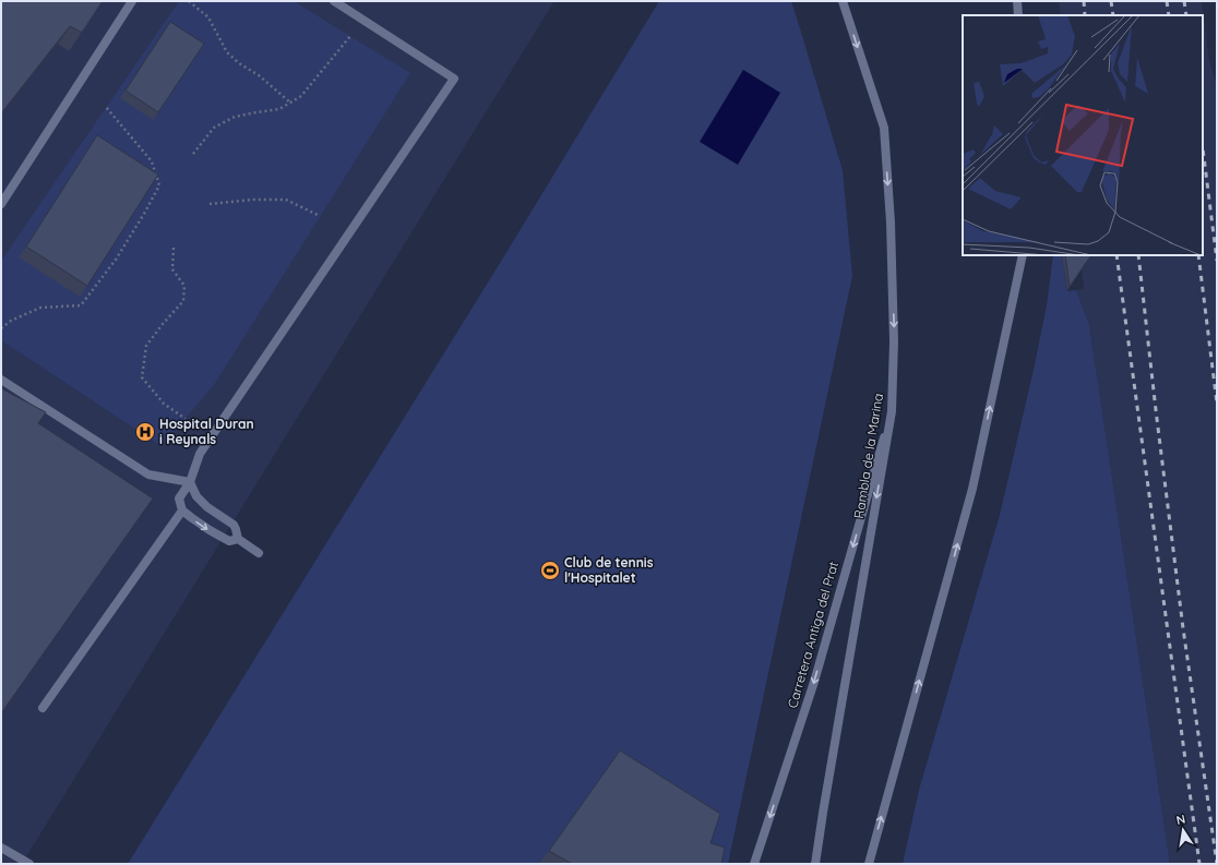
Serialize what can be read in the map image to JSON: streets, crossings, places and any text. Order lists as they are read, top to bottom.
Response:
{
  "streets": {
    "street": ["Rambla de la Marina", "Carretera Antiga del Prat"]
  },
  "crossings": [
    ["Rambla de la Marina", "Carretera Antiga del Prat"]
  ],
  "one_way": ["Rambla de la Marina", "Carretera Antiga del Prat"],
  "places": {
    "hospital": ["Hospital Duran i Reynals"],
    "sports": ["Club de tennis l'Hospitalet"]
  },
  "north": "top"
}
